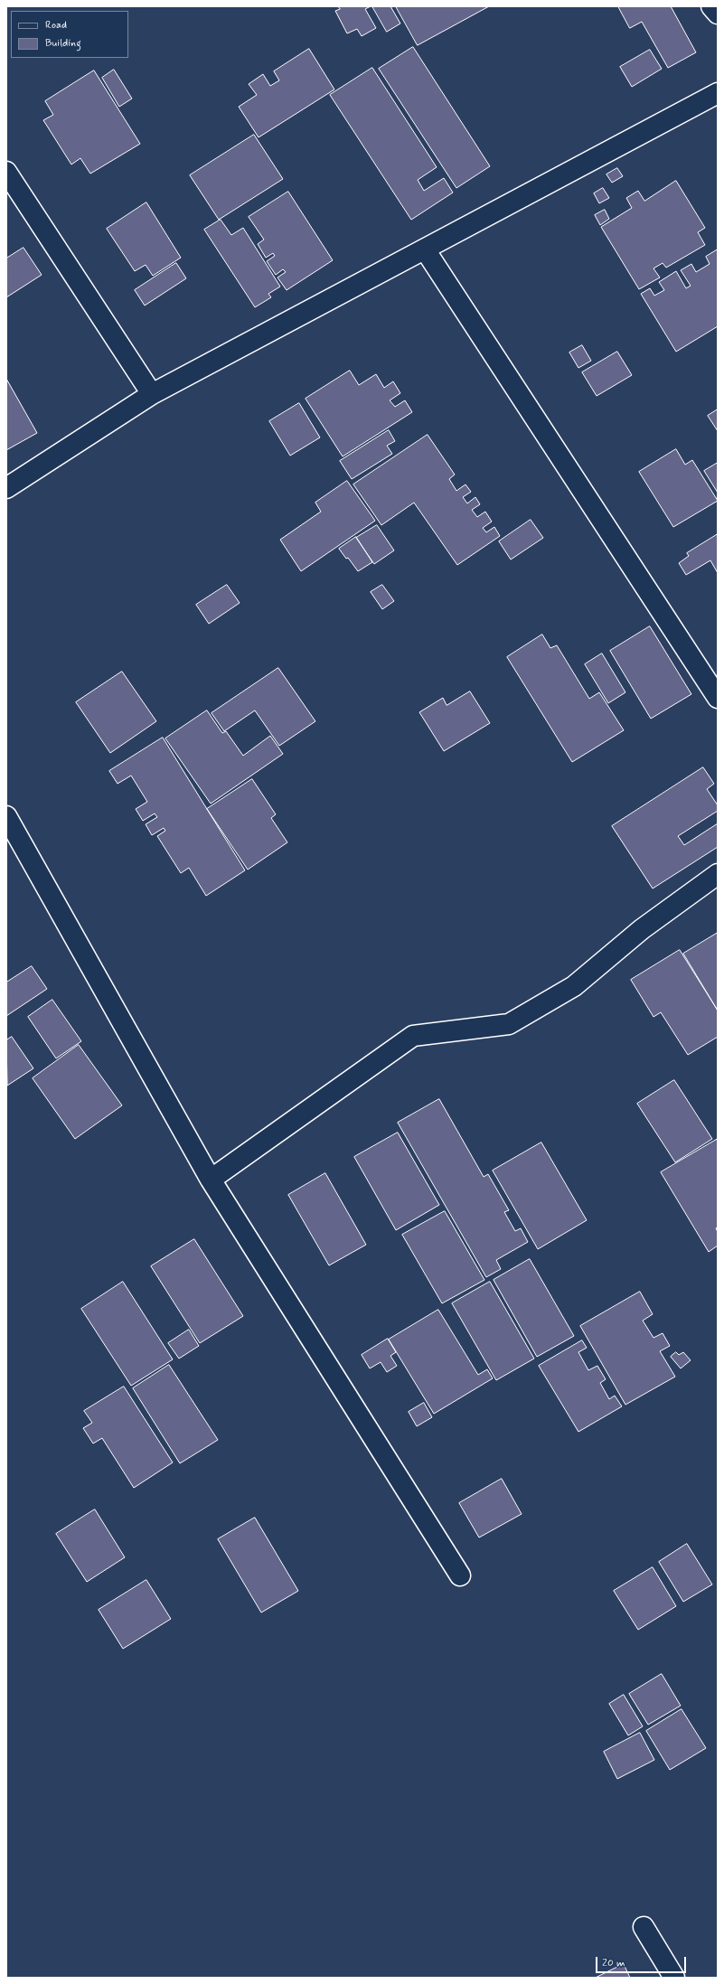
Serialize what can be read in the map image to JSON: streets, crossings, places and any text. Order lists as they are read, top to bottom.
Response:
{
  "legend": ["Road", "Building"],
  "scale_bar": "20 m"
}
